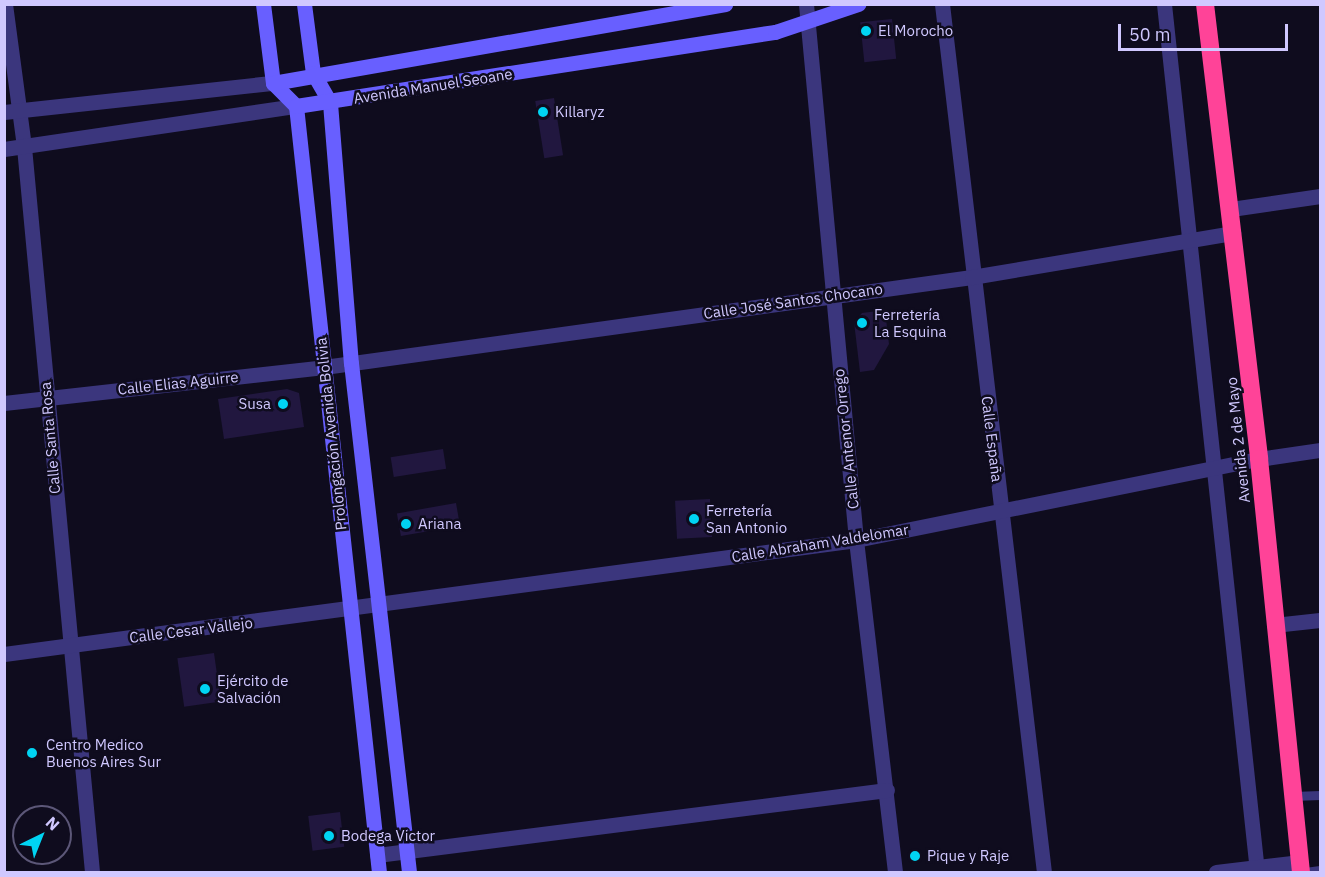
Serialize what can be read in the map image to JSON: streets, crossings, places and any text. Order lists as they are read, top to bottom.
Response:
{
  "streets": {
    "highway": ["Avenida 2 de Mayo"],
    "street": [
      "Avenida Manuel Seoane",
      "Calle José Santos Chocano",
      "Calle Elias Aguirre",
      "Prolongación Avenida Bolivia",
      "Calle Santa Rosa",
      "Calle Antenor Orrego",
      "Calle España",
      "Calle Abraham Valdelomar",
      "Calle Cesar Vallejo"
    ]
  },
  "crossings": [
    ["Avenida Manuel Seoane", "Prolongación Avenida Bolivia"],
    ["Avenida Manuel Seoane", "Calle Santa Rosa"],
    ["Avenida Manuel Seoane", "Calle Antenor Orrego"],
    ["Calle José Santos Chocano", "Calle Elias Aguirre"],
    ["Calle José Santos Chocano", "Prolongación Avenida Bolivia"],
    ["Calle José Santos Chocano", "Calle Antenor Orrego"],
    ["Calle José Santos Chocano", "Calle España"],
    ["Calle José Santos Chocano", "Avenida 2 de Mayo"],
    ["Calle Elias Aguirre", "Prolongación Avenida Bolivia"],
    ["Calle Elias Aguirre", "Calle Santa Rosa"],
    ["Prolongación Avenida Bolivia", "Calle Abraham Valdelomar"],
    ["Prolongación Avenida Bolivia", "Calle Cesar Vallejo"],
    ["Calle Santa Rosa", "Calle Cesar Vallejo"],
    ["Calle Antenor Orrego", "Calle Abraham Valdelomar"],
    ["Calle España", "Calle Abraham Valdelomar"],
    ["Avenida 2 de Mayo", "Calle Abraham Valdelomar"],
    ["Calle Abraham Valdelomar", "Calle Cesar Vallejo"]
  ],
  "places": [
    "El Morocho",
    "Killaryz",
    "Ferretería La Esquina",
    "Susa",
    "Ferretería San Antonio",
    "Ariana",
    "Ejército de Salvación",
    "Centro Medico Buenos Aires Sur",
    "Bodega Victor",
    "Pique y Raje"
  ],
  "scale_bar": "50 m",
  "north": "top right"
}
